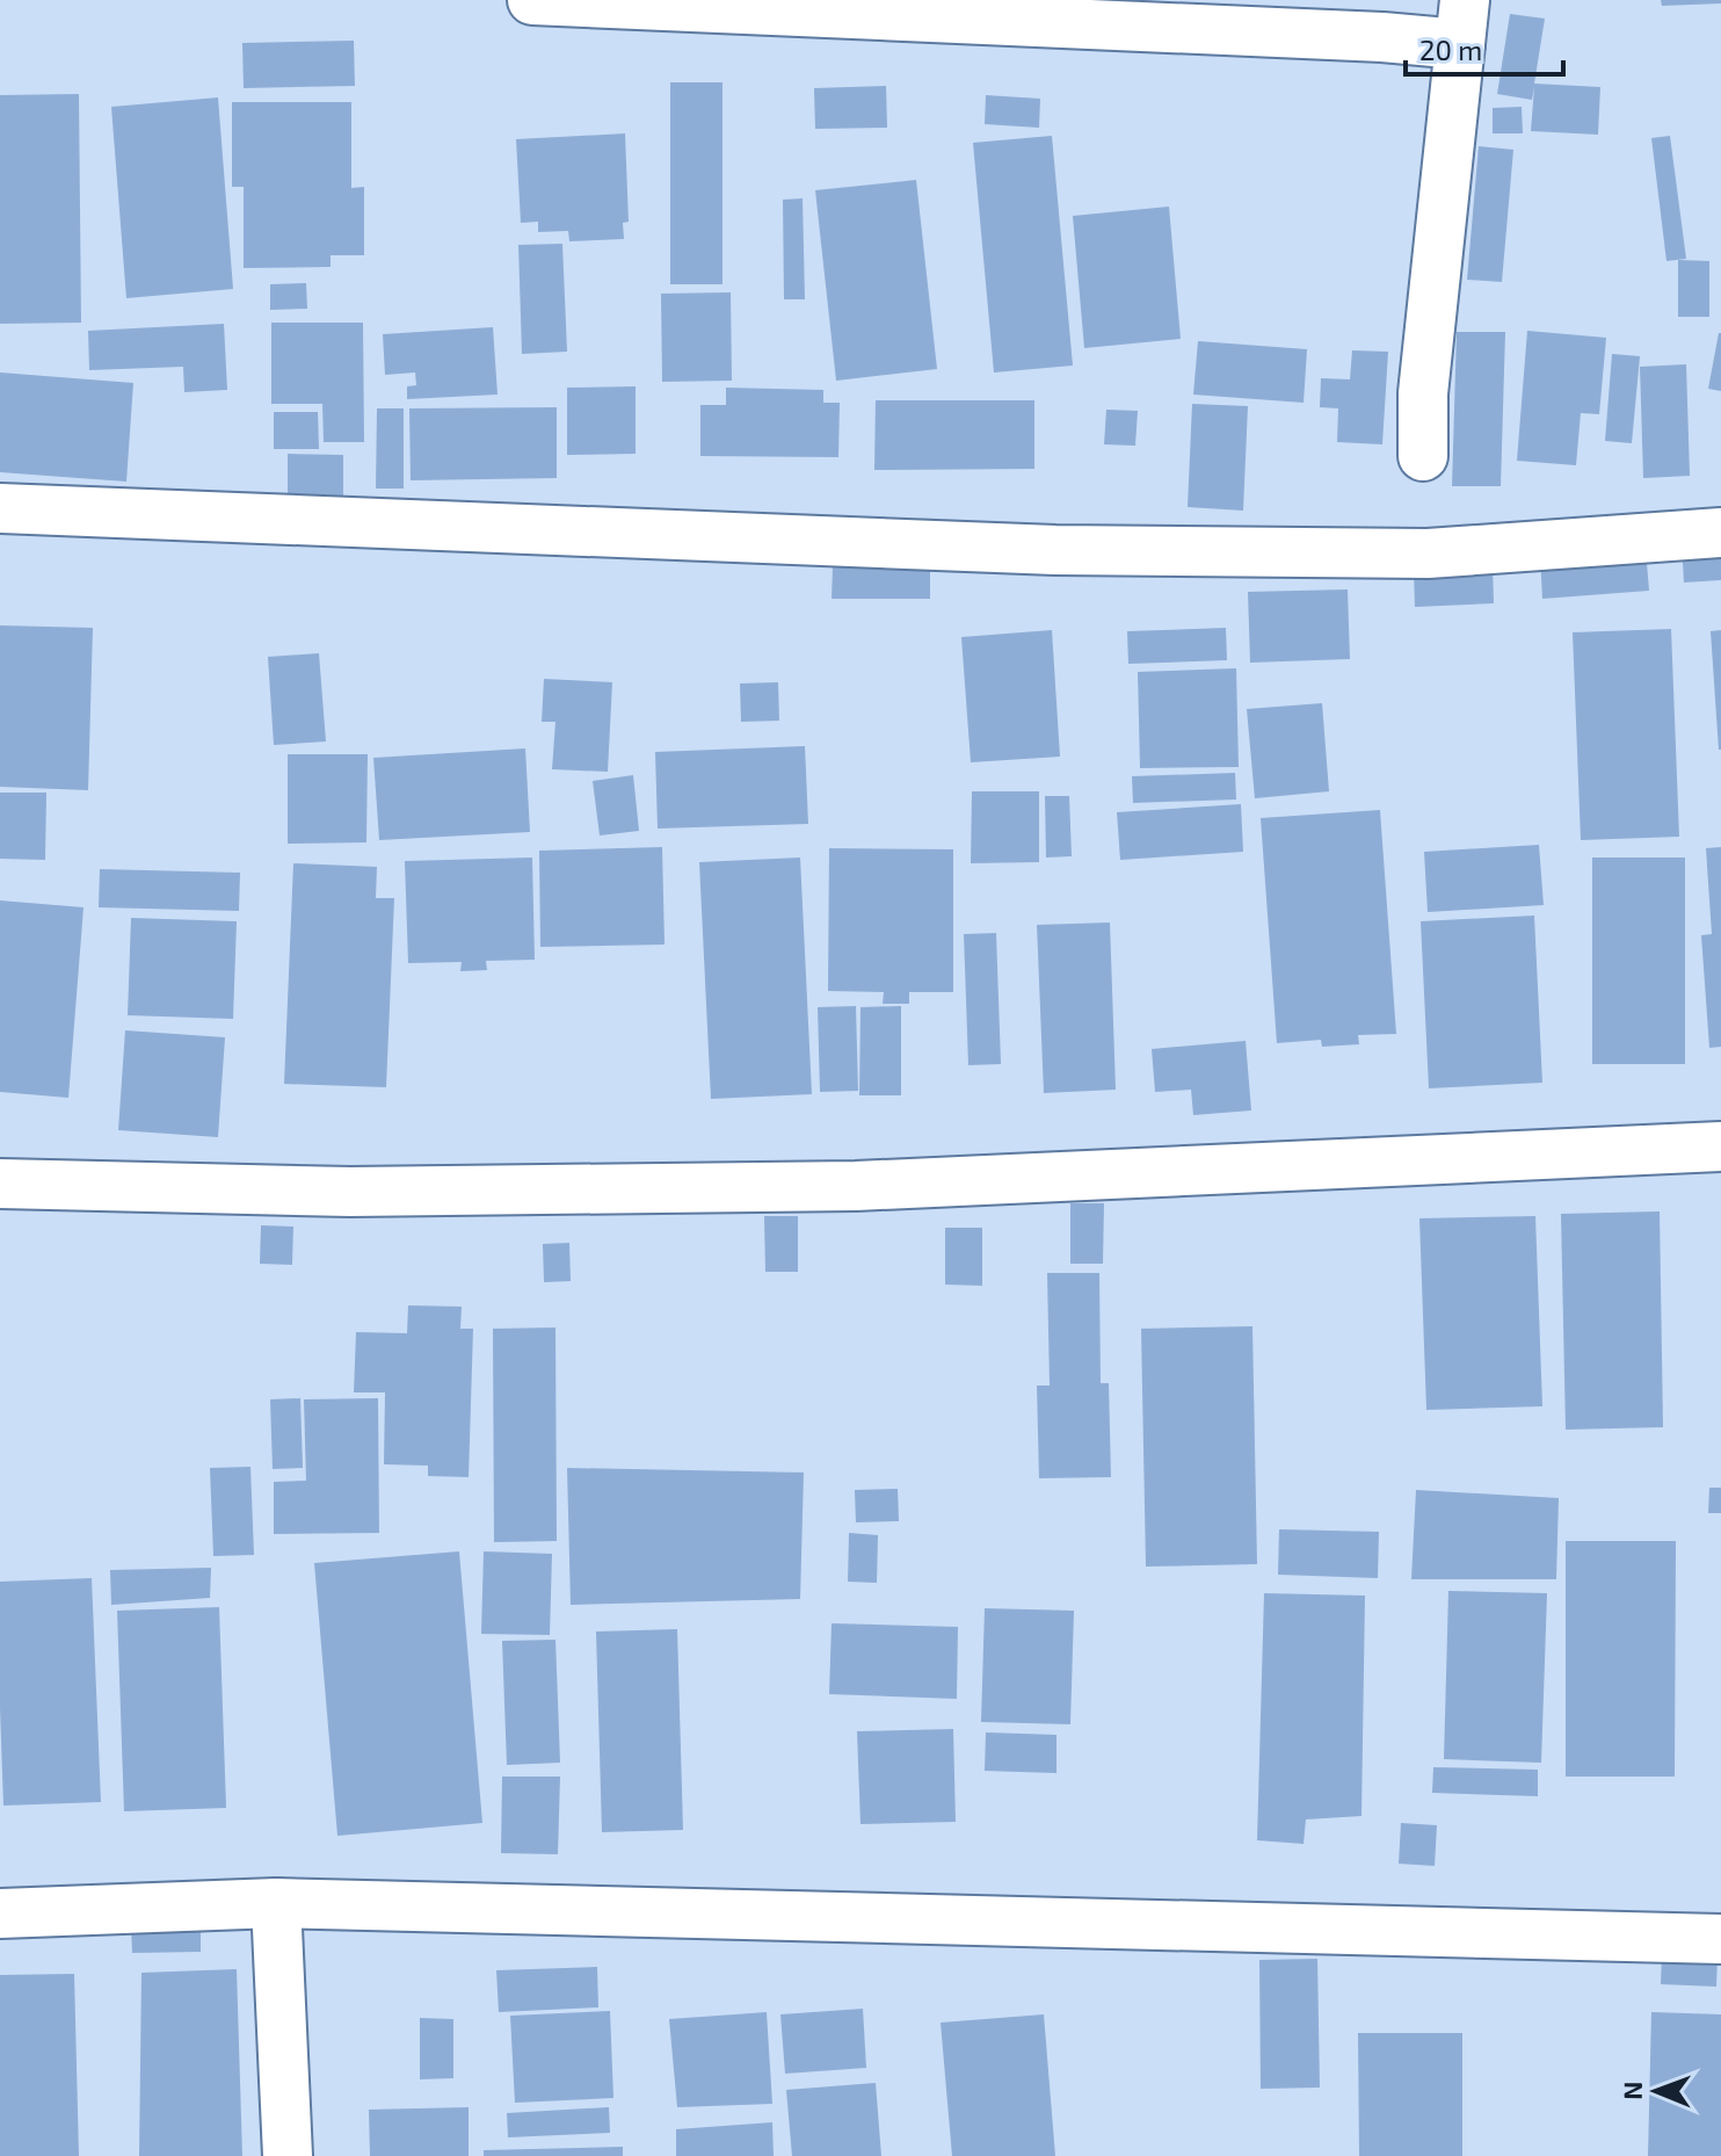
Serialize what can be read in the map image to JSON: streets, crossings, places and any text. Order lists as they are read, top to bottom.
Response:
{
  "scale_bar": "20 m",
  "north": "left"
}
